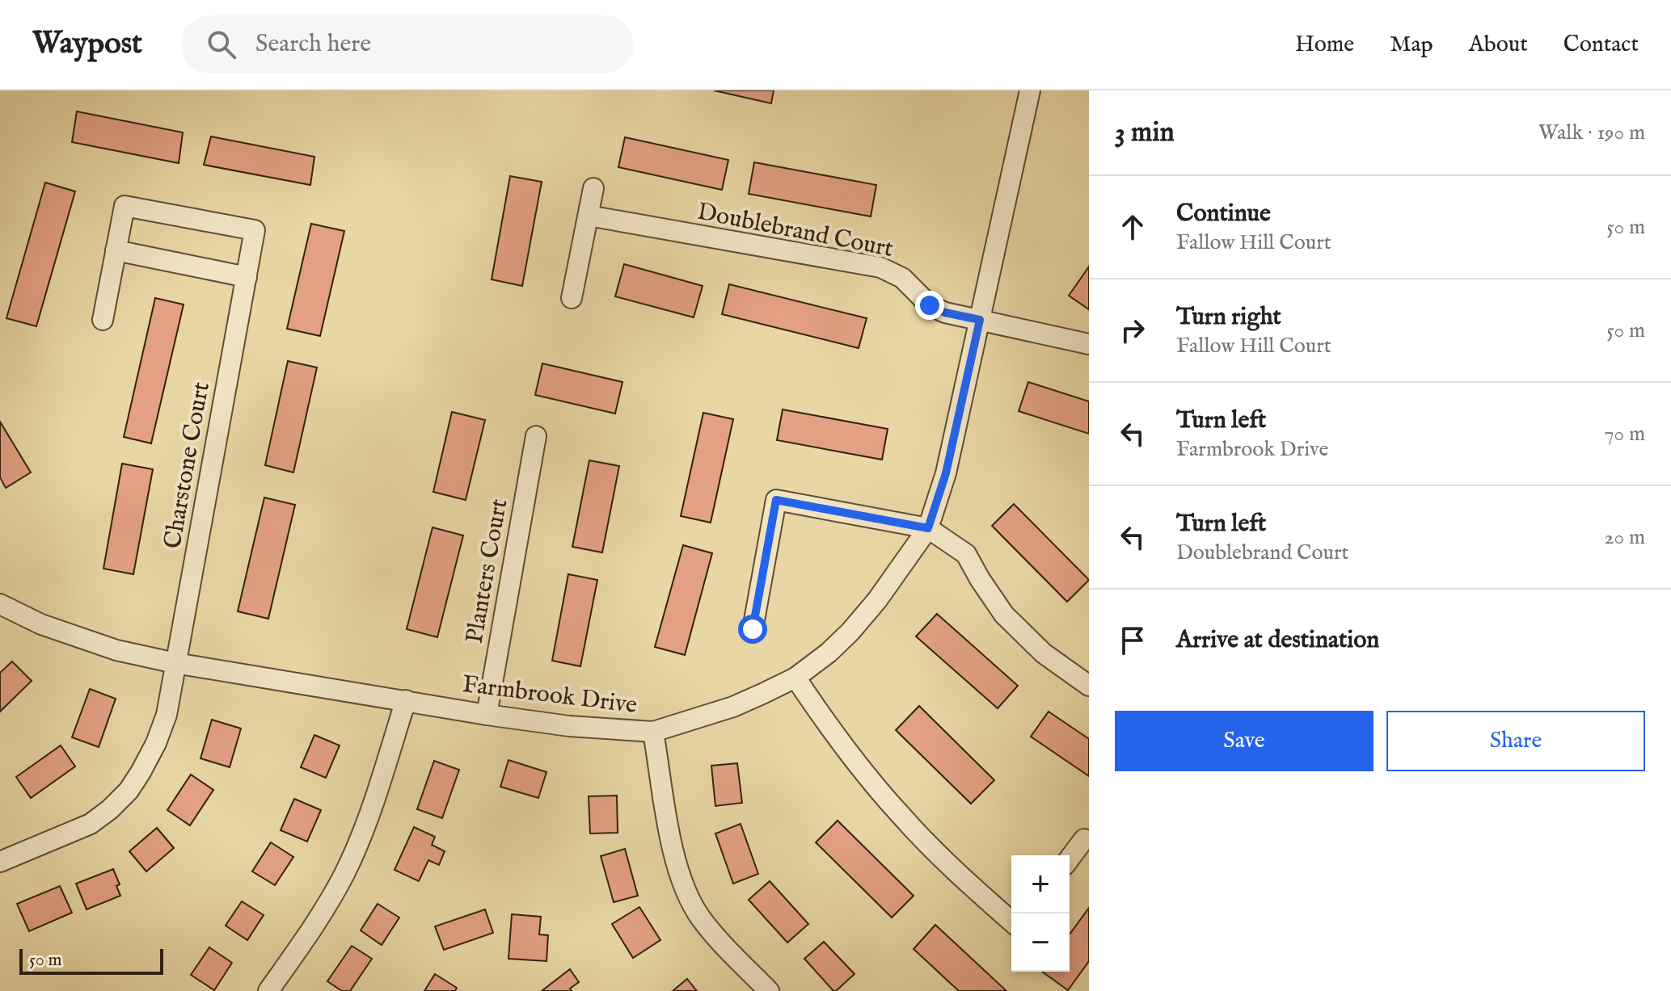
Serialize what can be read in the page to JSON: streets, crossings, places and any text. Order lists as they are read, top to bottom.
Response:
{
  "streets": {
    "street": [
      "Doublebrand Court",
      "Charstone Court",
      "Planters Court",
      "Farmbrook Drive"
    ]
  },
  "crossings": [
    ["Doublebrand Court", "Farmbrook Drive"],
    ["Charstone Court", "Farmbrook Drive"],
    ["Planters Court", "Farmbrook Drive"]
  ],
  "scale_bar": "50 m",
  "page": {
    "header": "Waypost",
    "search": "Search here",
    "nav": [
      "Home",
      "Map",
      "About",
      "Contact"
    ],
    "heading": ["3 min", "Walk · 190 m"],
    "list": [
      ["Continue", "Fallow Hill Court", "50 m"],
      ["Turn right", "Fallow Hill Court", "50 m"],
      ["Turn left", "Farmbrook Drive", "70 m"],
      ["Turn left", "Doublebrand Court", "20 m"],
      "Arrive at destination"
    ],
    "buttons": ["Save", "Share"],
    "map_buttons": ["+", "−"],
    "scale": "50 m"
  }
}
